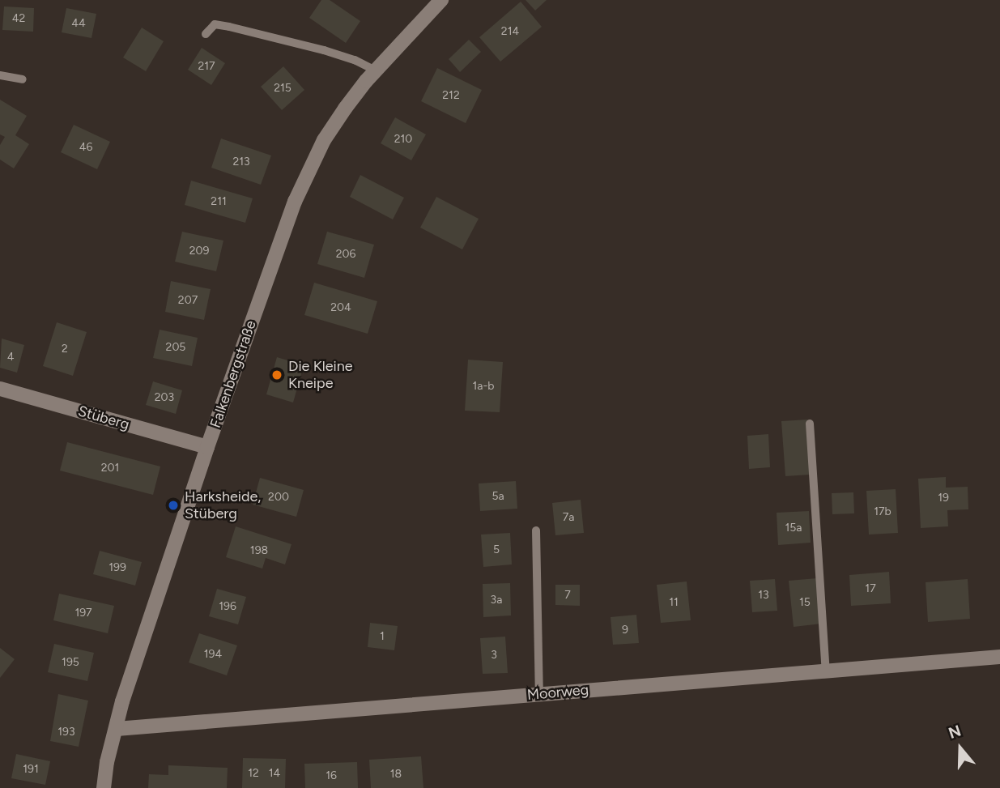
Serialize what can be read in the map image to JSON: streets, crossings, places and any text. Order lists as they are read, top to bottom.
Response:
{
  "streets": {
    "street": ["Falkenbergstraße", "Stüberg", "Moorweg"]
  },
  "crossings": [
    ["Falkenbergstraße", "Stüberg"],
    ["Falkenbergstraße", "Moorweg"]
  ],
  "places": ["Die Kleine Kneipe", "Harksheide, Stüberg"],
  "house_numbers": [
    "42",
    "44",
    "214",
    "217",
    "215",
    "212",
    "210",
    "46",
    "213",
    "211",
    "209",
    "206",
    "207",
    "204",
    "205",
    "2",
    "4",
    "1a-b",
    "203",
    "201",
    "5a",
    "200",
    "19",
    "17b",
    "7a",
    "15a",
    "5",
    "198",
    "199",
    "17",
    "7",
    "13",
    "3a",
    "11",
    "15",
    "196",
    "197",
    "9",
    "1",
    "194",
    "3",
    "195",
    "193",
    "191",
    "12",
    "14",
    "18",
    "16"
  ],
  "north": "top"
}
